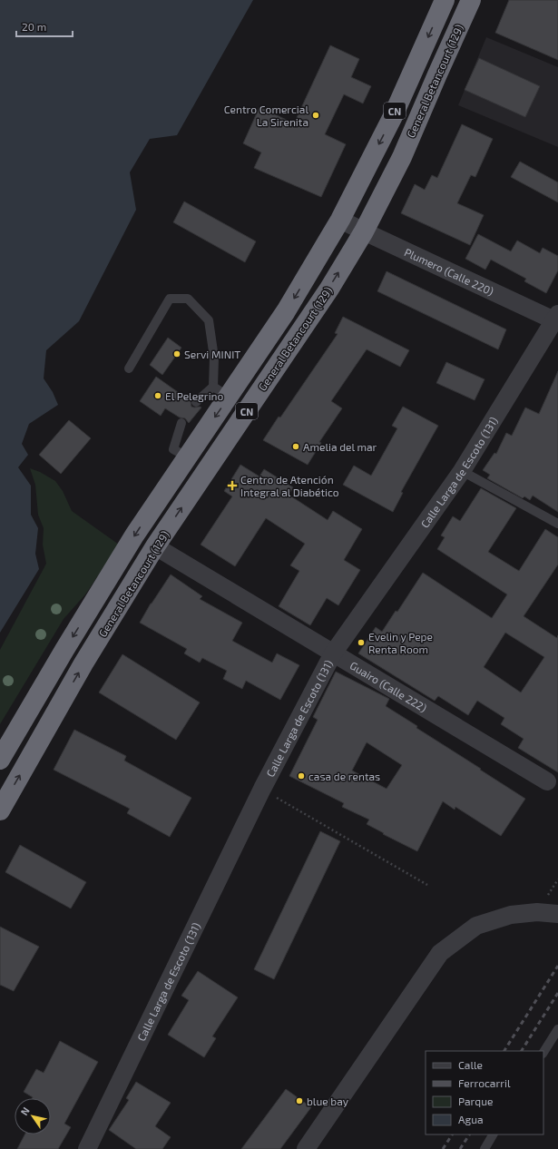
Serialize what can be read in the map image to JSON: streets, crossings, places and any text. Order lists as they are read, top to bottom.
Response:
{
  "streets": {
    "highway": ["General Betancourt (129)", "CN"],
    "street": ["Plumero (Calle 220)", "Calle Larga de Escoto (131)", "Guairo (Calle 222)"]
  },
  "crossings": [
    ["General Betancourt (129)", "Plumero (Calle 220)"],
    ["General Betancourt (129)", "Guairo (Calle 222)"],
    ["Plumero (Calle 220)", "Calle Larga de Escoto (131)"],
    ["Calle Larga de Escoto (131)", "Guairo (Calle 222)"]
  ],
  "places": {
    "other": [
      "Centro Comercial La Sirenita",
      "Servi MINIT",
      "El Pelegrino",
      "Amelia del mar",
      "Evelin y Pepe Renta Room",
      "casa de rentas",
      "blue bay"
    ],
    "health": ["Centro de Atención Integral al Diabético"]
  },
  "legend": [
    "Calle",
    "Ferrocarril",
    "Parque",
    "Agua"
  ],
  "scale_bar": "20 m",
  "north": "top left"
}
